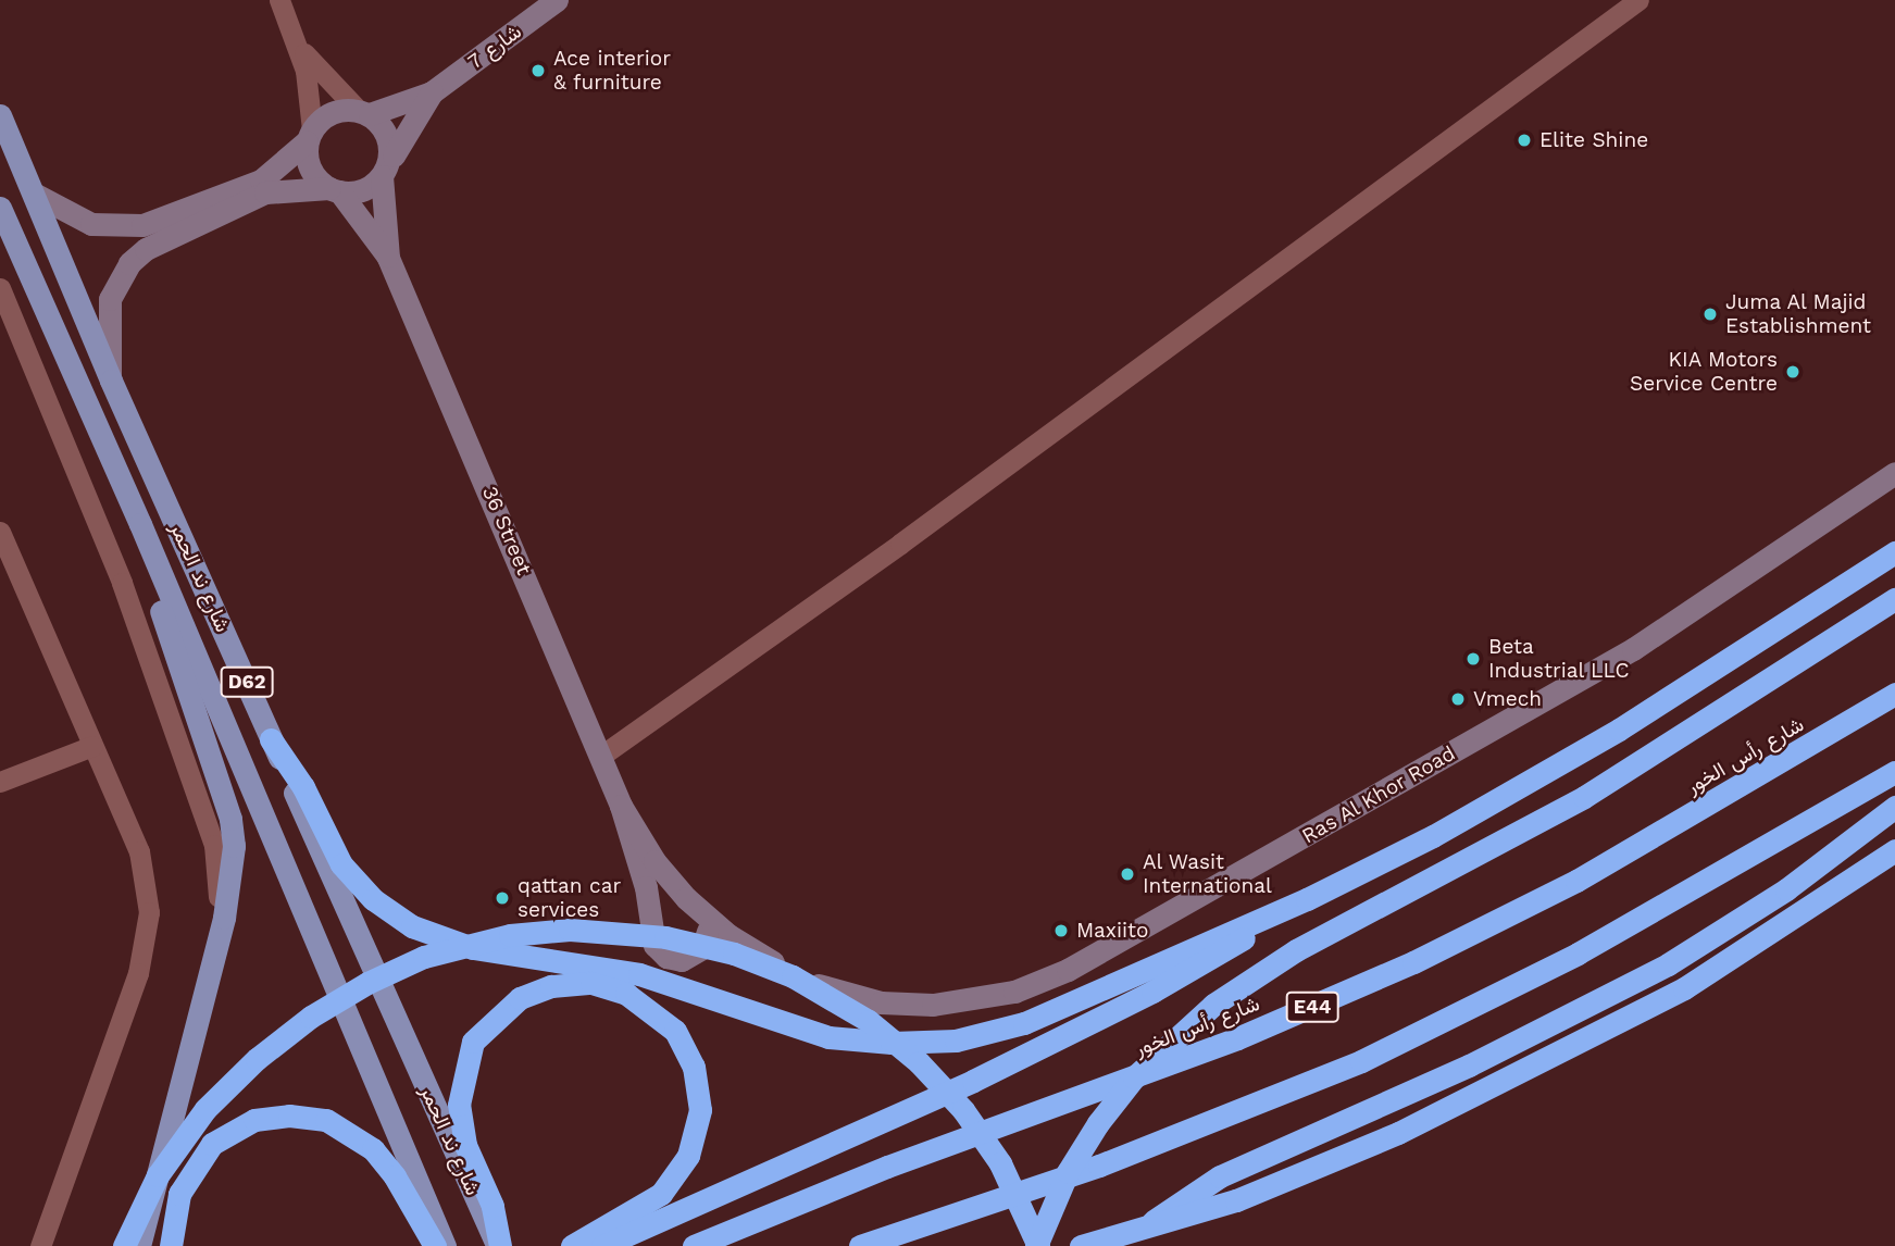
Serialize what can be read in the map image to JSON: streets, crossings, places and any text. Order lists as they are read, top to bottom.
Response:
{
  "streets": {
    "highway": ["شارع رأس الخور", "E44"],
    "main road": ["شارع ند الحمر", "D62"],
    "street": ["شارع 7", "36 Street", "Ras Al Khor Road"]
  },
  "crossings": [
    ["شارع 7", "36 Street"],
    ["36 Street", "Ras Al Khor Road"]
  ],
  "places": [
    "Ace interior & furniture",
    "Elite Shine",
    "Juma Al Majid Establishment",
    "KIA Motors Service Centre",
    "Beta Industrial LLC",
    "Vmech",
    "Al Wasit International",
    "qattan car services",
    "Maxiito"
  ]
}
